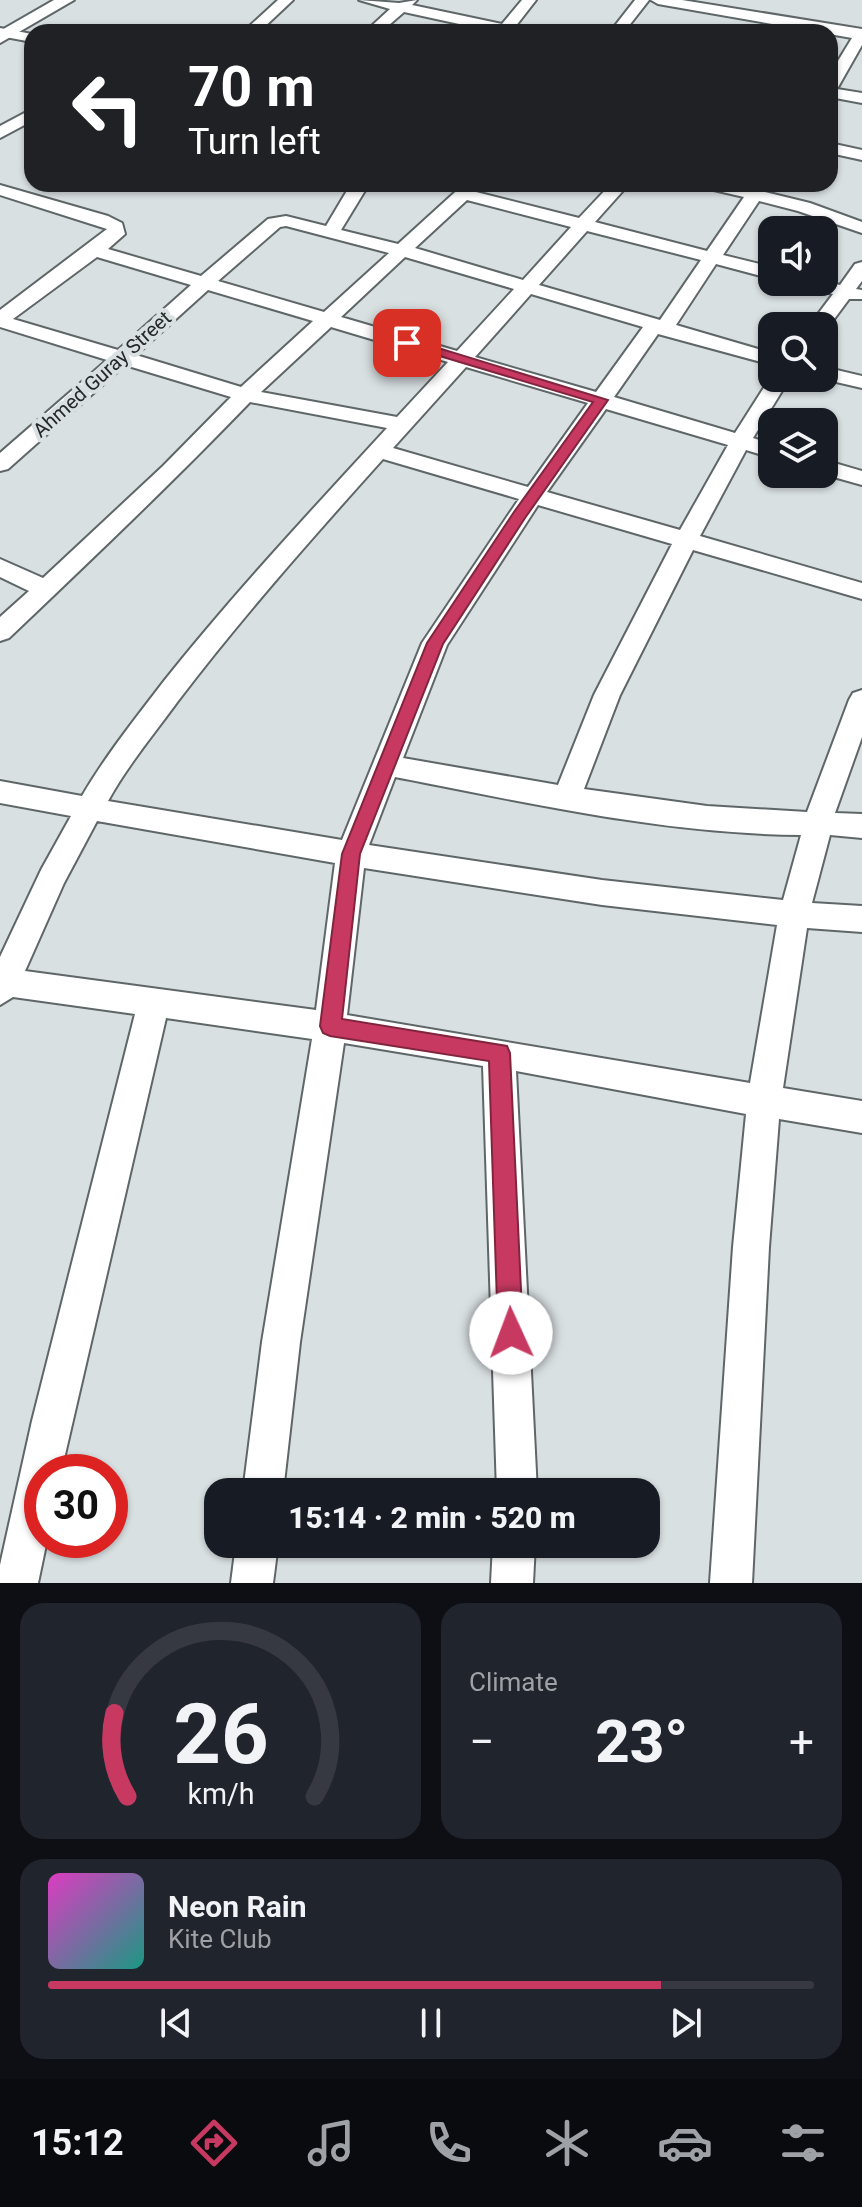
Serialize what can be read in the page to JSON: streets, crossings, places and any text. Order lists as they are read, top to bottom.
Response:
{
  "streets": {
    "street": ["Ahmed Guray Street"]
  },
  "page": {
    "turn": ["70 m", "Turn left"],
    "limit": "30",
    "trip": "15:14 · 2 min · 520 m",
    "tile": "Climate",
    "heat": ["−", "23°", "+"],
    "song": ["Neon Rain", "Kite Club"],
    "tabs": "15:12",
    "gauge": ["26", "km/h"]
  }
}
